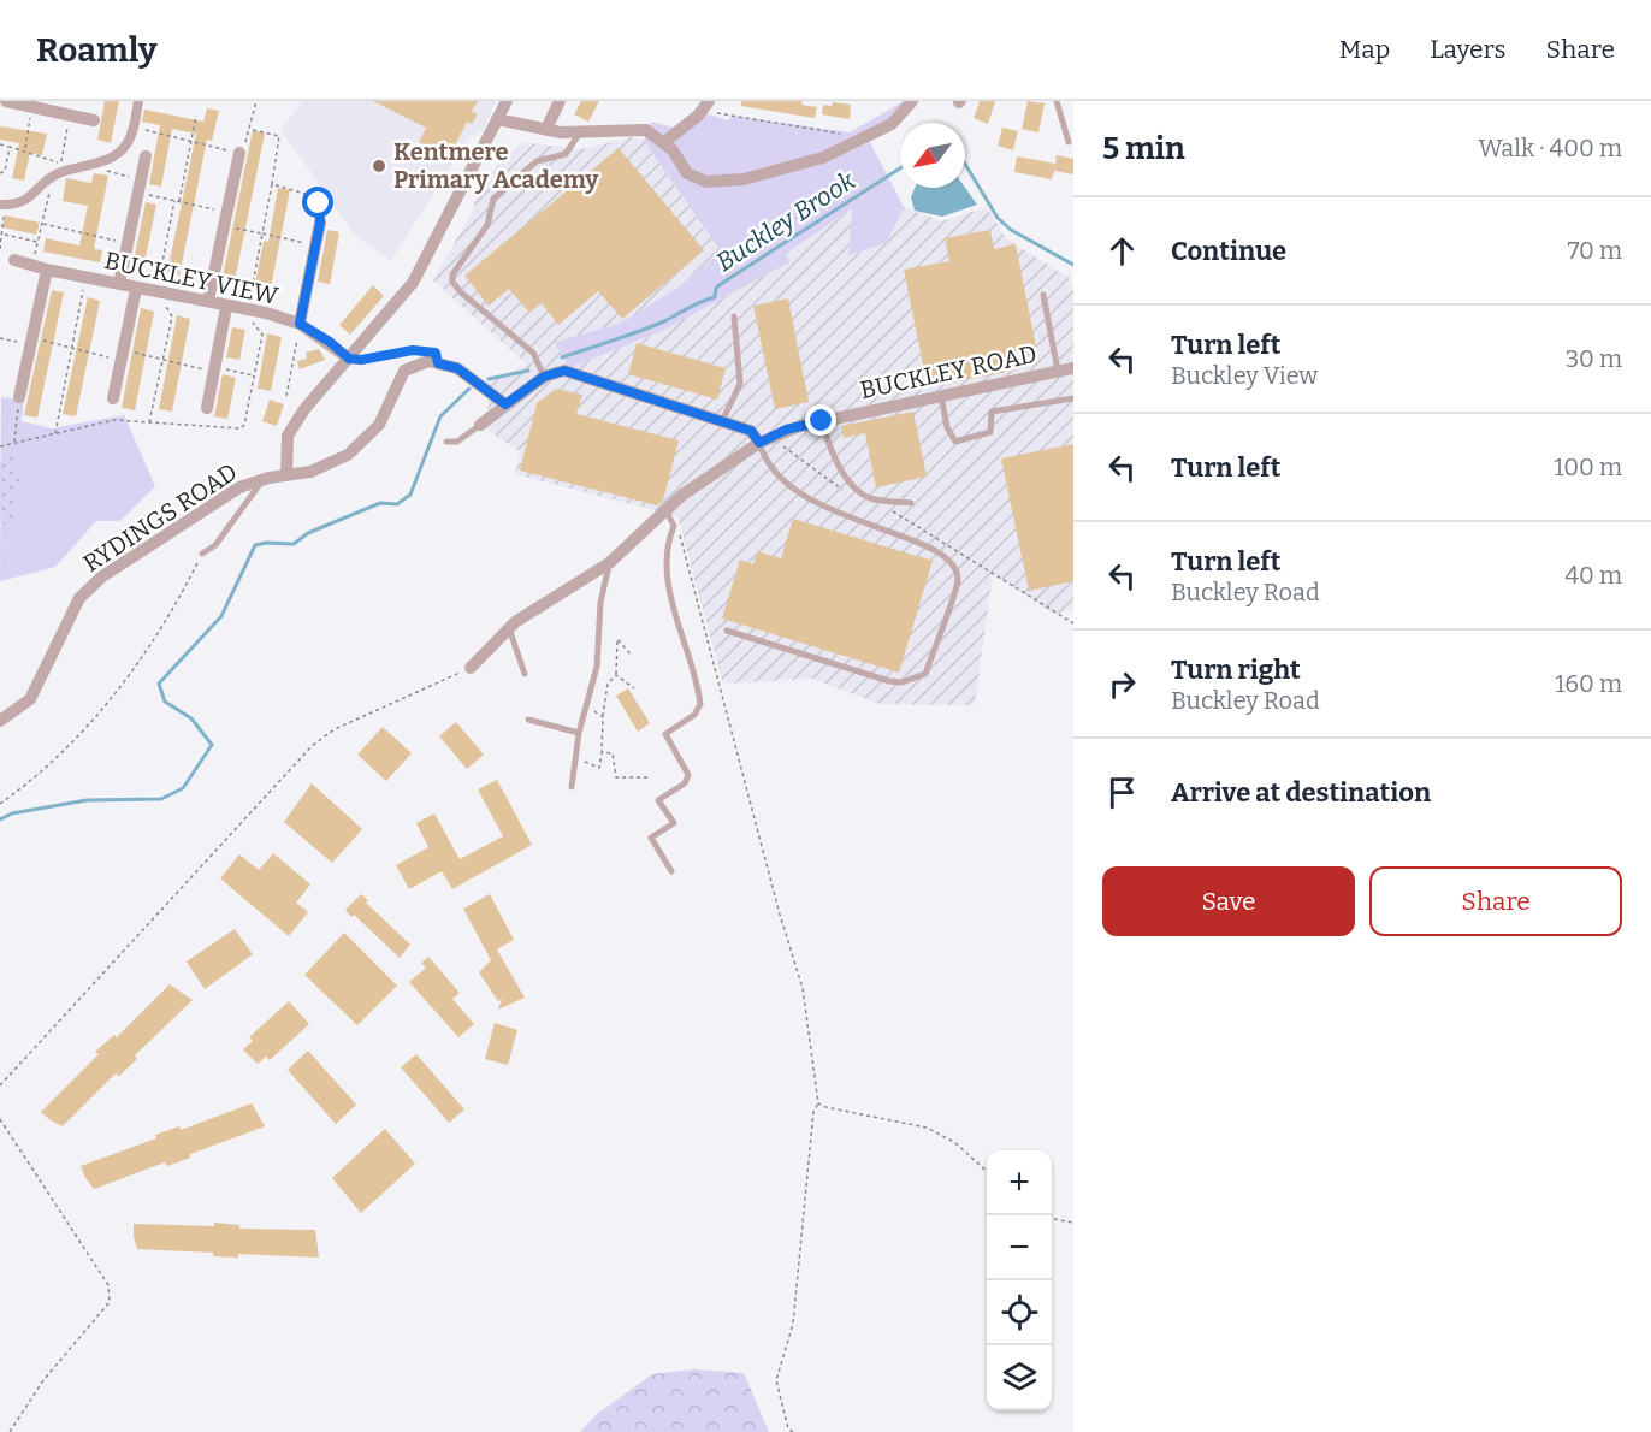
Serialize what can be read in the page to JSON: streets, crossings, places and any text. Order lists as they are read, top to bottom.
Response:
{
  "streets": {
    "street": ["BUCKLEY VIEW", "BUCKLEY ROAD", "RYDINGS ROAD"]
  },
  "water": ["Buckley Brook"],
  "places": ["Kentmere Primary Academy"],
  "north": "bottom left",
  "page": {
    "header": "Roamly",
    "nav": ["Map", "Layers", "Share"],
    "heading": ["5 min", "Walk · 400 m"],
    "list": [
      ["Continue", "70 m"],
      ["Turn left", "Buckley View", "30 m"],
      ["Turn left", "100 m"],
      ["Turn left", "Buckley Road", "40 m"],
      ["Turn right", "Buckley Road", "160 m"],
      "Arrive at destination"
    ],
    "buttons": ["Save", "Share"],
    "map_buttons": ["+", "−"]
  }
}
